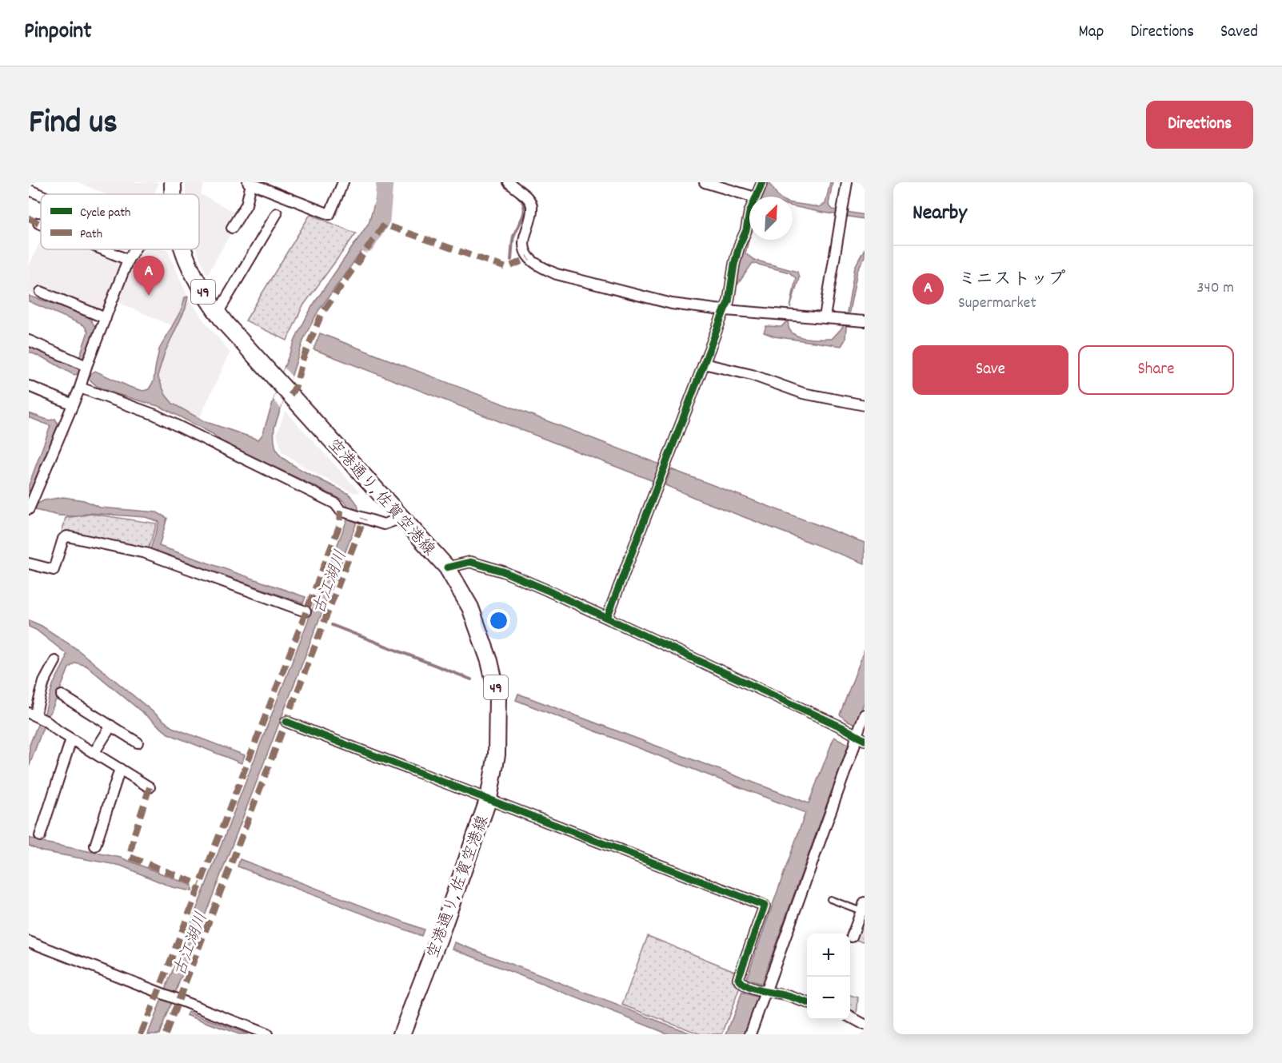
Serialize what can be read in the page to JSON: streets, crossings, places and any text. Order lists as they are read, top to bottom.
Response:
{
  "streets": {
    "main road": ["49", "空港通り, 佐賀空港線"]
  },
  "water": ["古江湖川"],
  "legend": ["Cycle path", "Path"],
  "north": "top right",
  "page": {
    "header": "Pinpoint",
    "nav": ["Map", "Directions", "Saved"],
    "title": "Find us",
    "buttons": [
      "Directions",
      ["Save", "Share"]
    ],
    "heading": "Nearby",
    "list": [
      {
        "mark": "A",
        "name": "ミニストップ",
        "note": "Supermarket",
        "value": "340 m"
      }
    ],
    "pins": "A",
    "map_buttons": ["+", "−"]
  }
}
